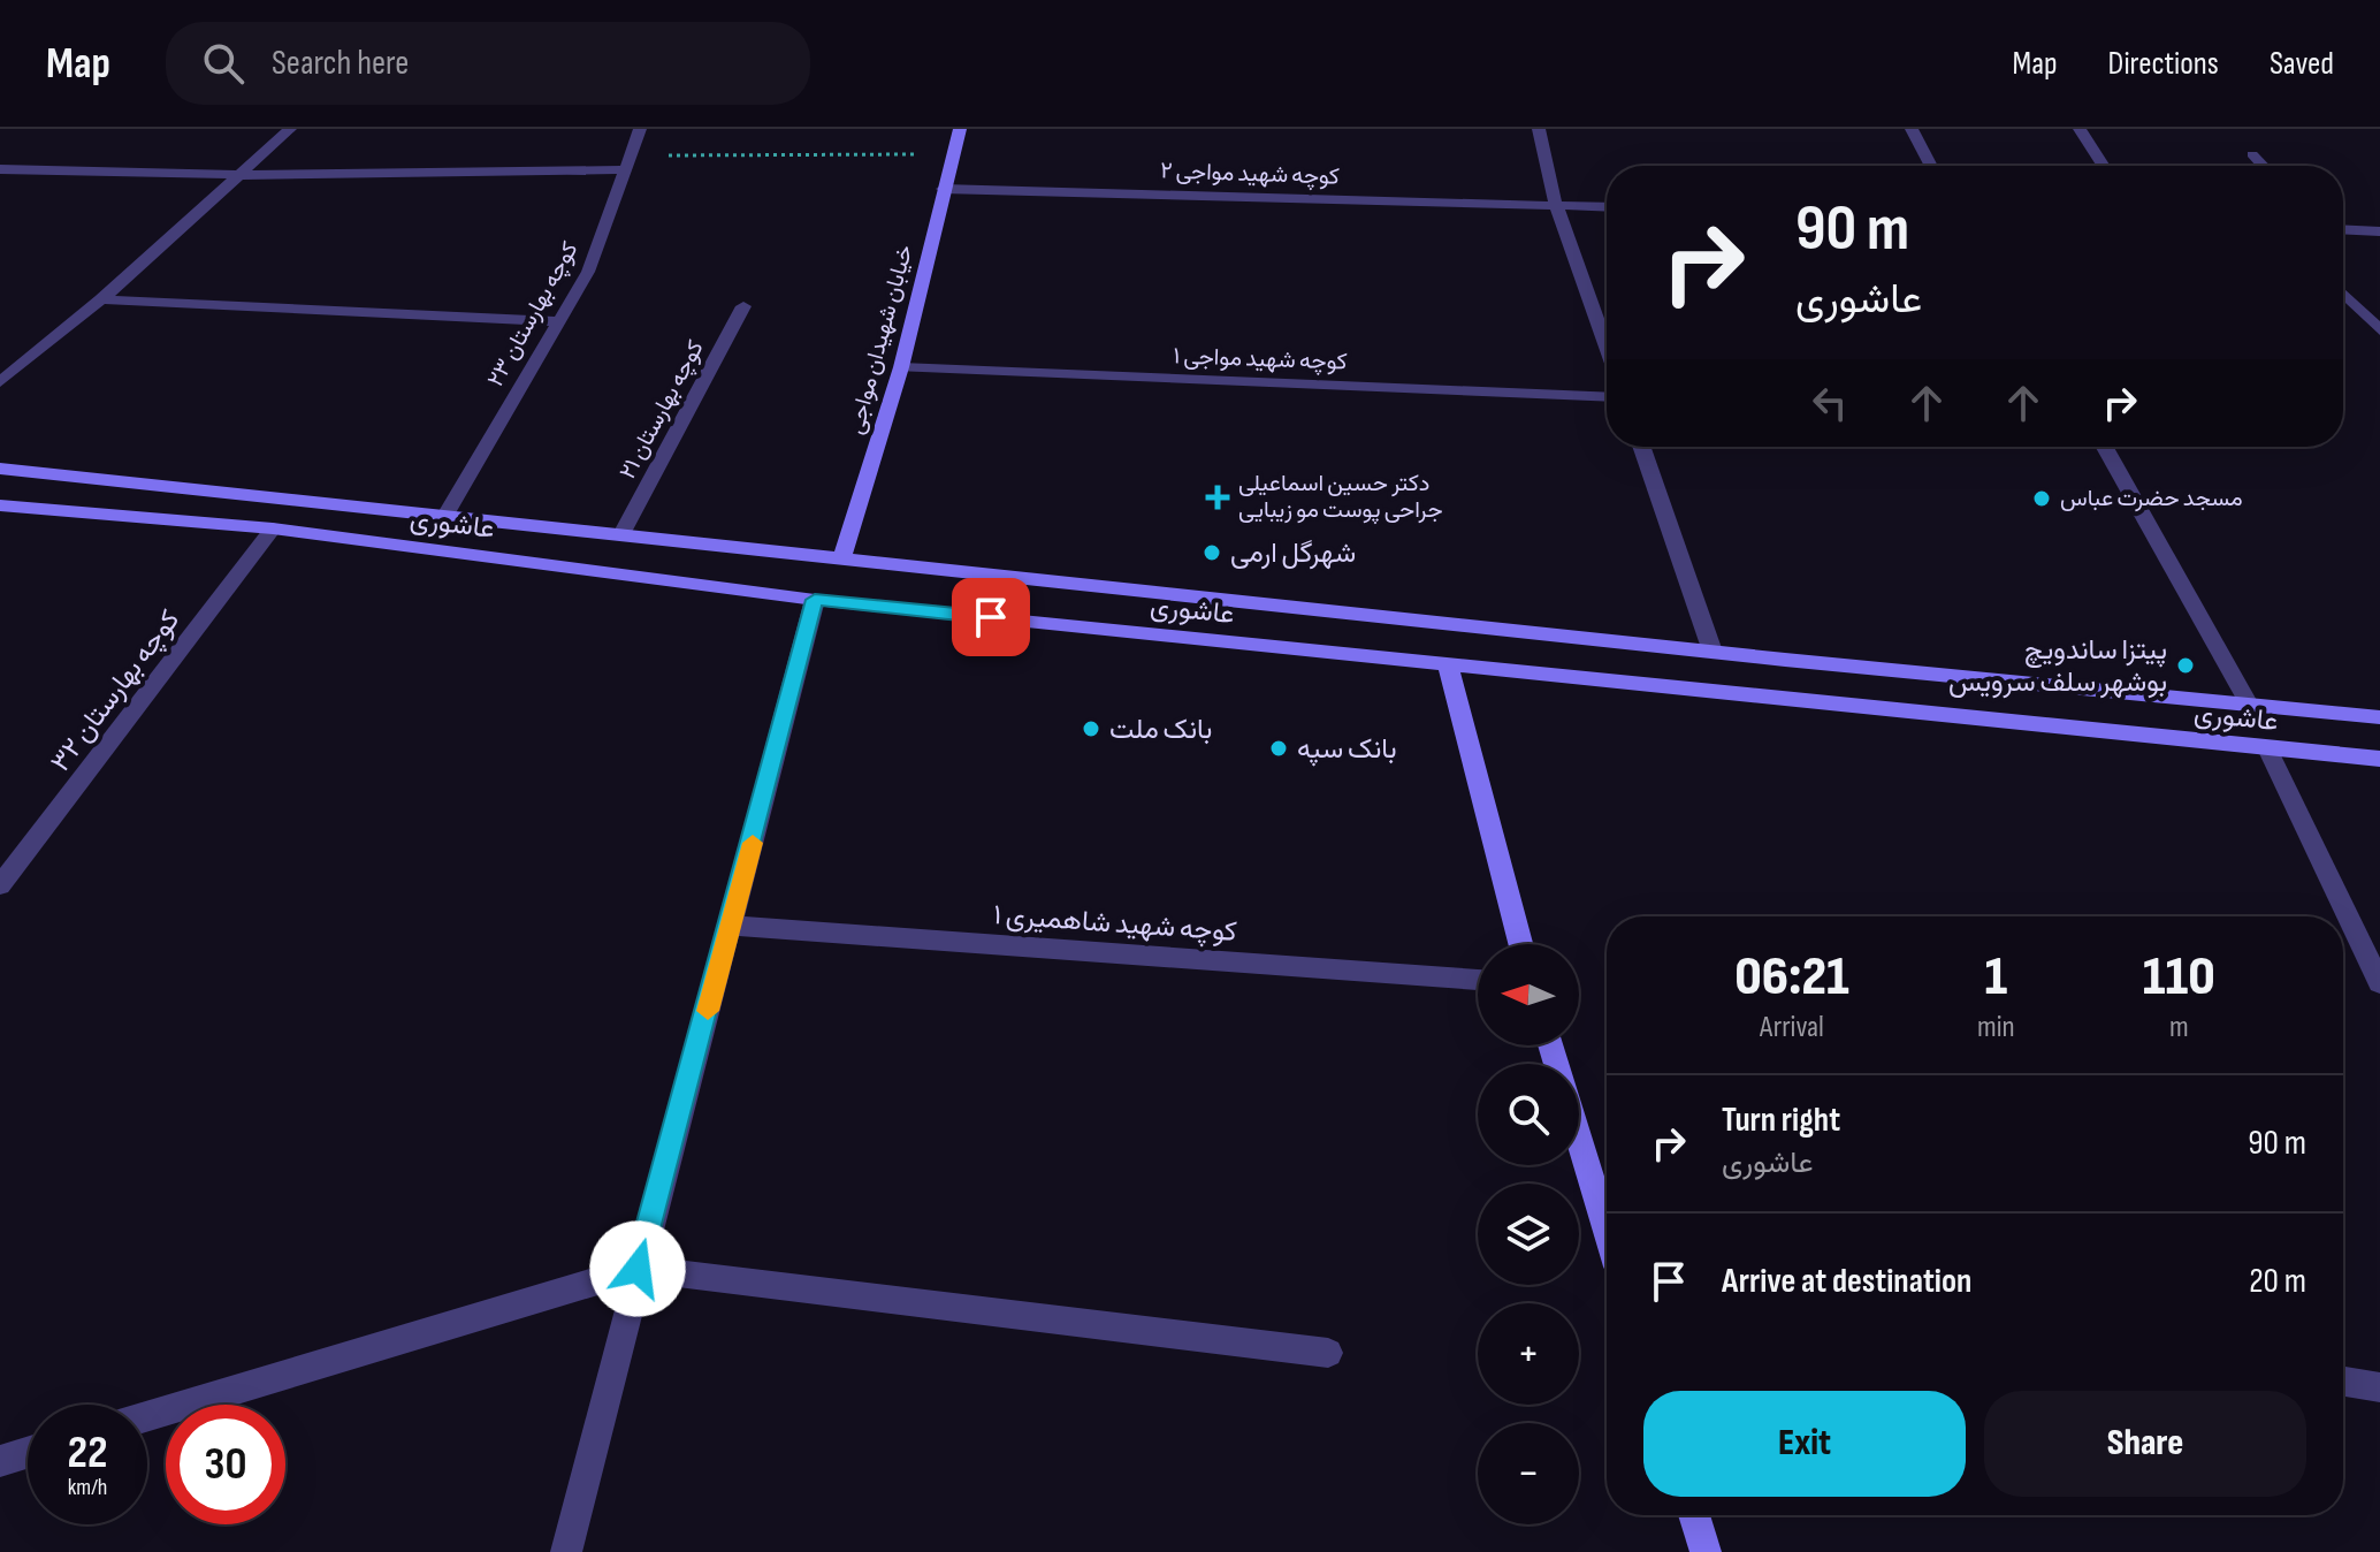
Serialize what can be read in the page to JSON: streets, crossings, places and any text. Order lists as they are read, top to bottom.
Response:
{
  "streets": {
    "street": [
      "کوچه شهید مواجی ۲",
      "کوچه بهارستان ۲۳",
      "خیابان شهیدان مواجی",
      "کوچه شهید مواجی ۱",
      "کوچه بهارستان ۲۱",
      "عاشوری",
      "کوچه بهارستان ۳۲",
      "کوچه شهید شاهمیری ۱"
    ]
  },
  "crossings": [
    ["کوچه شهید مواجی ۲", "خیابان شهیدان مواجی"],
    ["کوچه بهارستان ۲۳", "عاشوری"],
    ["خیابان شهیدان مواجی", "کوچه شهید مواجی ۱"],
    ["خیابان شهیدان مواجی", "عاشوری"],
    ["کوچه بهارستان ۲۱", "عاشوری"],
    ["عاشوری", "کوچه بهارستان ۳۲"]
  ],
  "places": {
    "health": ["دکتر حسین اسماعیلی جراحی پوست مو زیبایی"],
    "other": [
      "مسجد حضرت عباس",
      "شهرگل ارمی",
      "پیتزا ساندویچ بوشهر سلف سرویس",
      "بانک ملت",
      "بانک سپه"
    ]
  },
  "north": "left",
  "page": {
    "header": "Map",
    "search": "Search here",
    "nav": ["Map", "Directions", "Saved"],
    "turn": ["90 m", "عاشوری"],
    "eta": [
      "06:21",
      "Arrival",
      "1",
      "min",
      "110",
      "m"
    ],
    "map_buttons": ["+", "−"],
    "list": [
      {
        "name": "Turn right",
        "note": "عاشوری",
        "value": "90 m"
      },
      {
        "name": "Arrive at destination",
        "value": "20 m"
      }
    ],
    "buttons": ["Exit", "Share"],
    "speed": "22 km/h",
    "limit": "30"
  }
}
